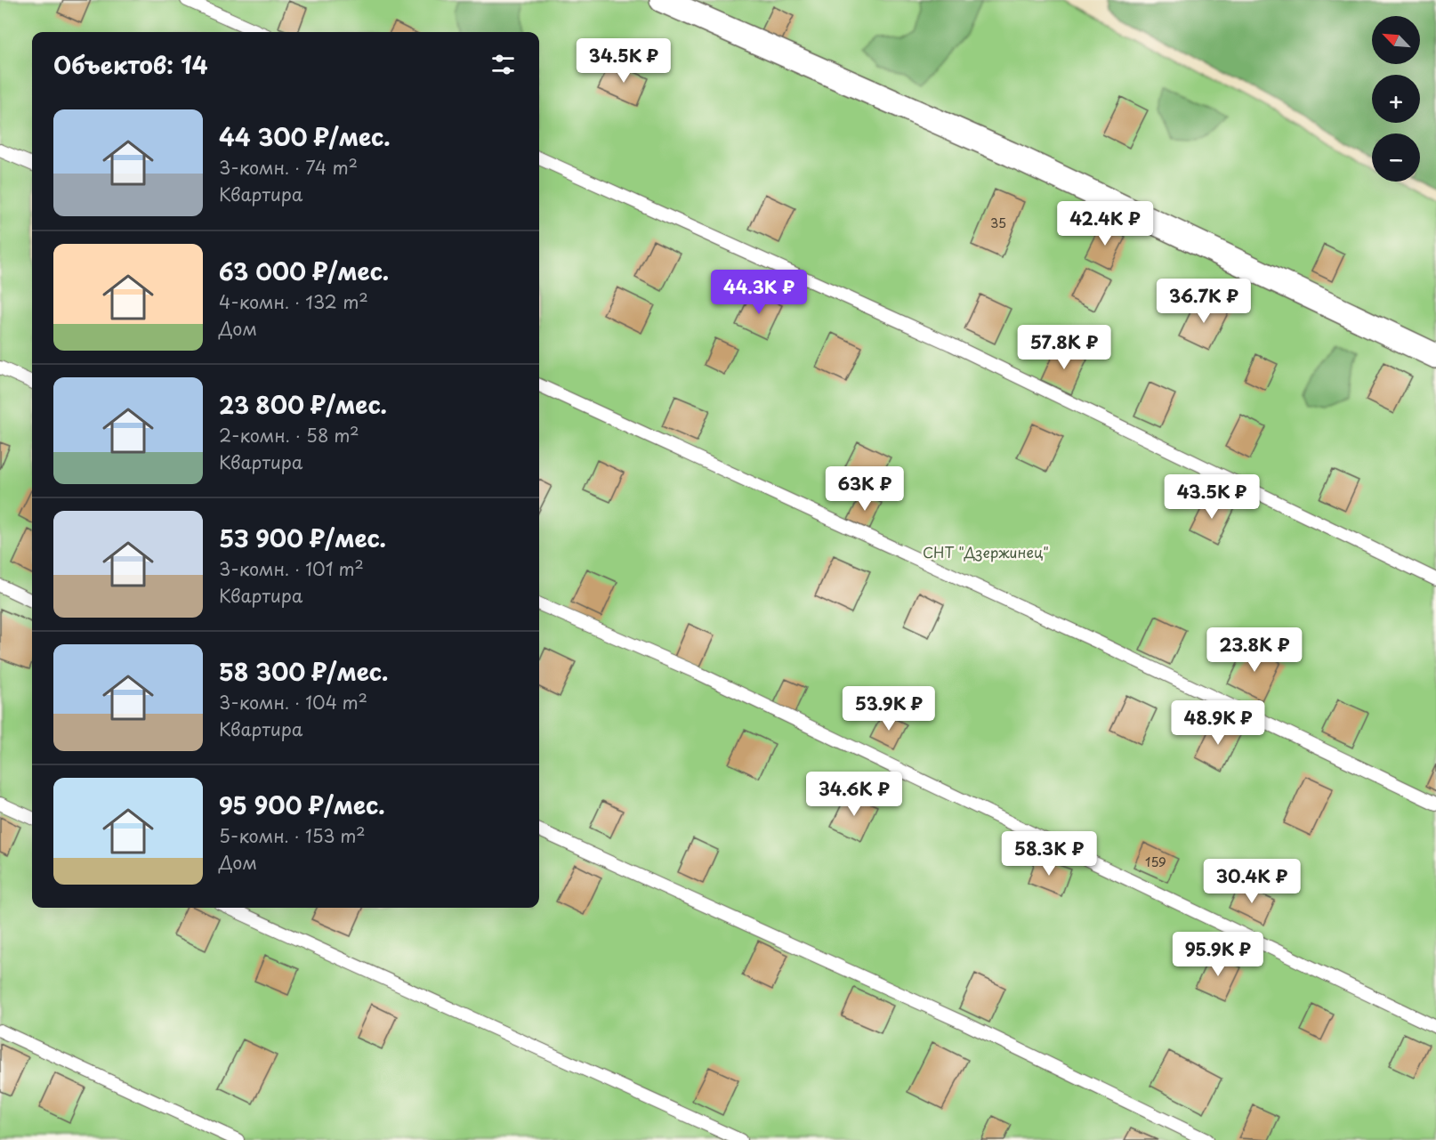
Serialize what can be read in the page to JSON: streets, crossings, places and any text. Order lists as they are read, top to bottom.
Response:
{
  "parks": ["СНТ \"Дзержинец\""],
  "house_numbers": ["35", "159"],
  "north": "top left",
  "page": {
    "map_buttons": ["+", "−"],
    "heading": "Объектов: 14",
    "price": [
      "34.5K ₽",
      "42.4K ₽",
      "44.3K ₽",
      "36.7K ₽",
      "57.8K ₽",
      "63K ₽",
      "43.5K ₽",
      "23.8K ₽",
      "53.9K ₽",
      "48.9K ₽",
      "34.6K ₽",
      "58.3K ₽",
      "30.4K ₽",
      "95.9K ₽"
    ],
    "list": [
      {
        "name": "44 300 ₽/мес.",
        "note": "3-комн. · 74 m² · Квартира"
      },
      {
        "name": "63 000 ₽/мес.",
        "note": "4-комн. · 132 m² · Дом"
      },
      {
        "name": "23 800 ₽/мес.",
        "note": "2-комн. · 58 m² · Квартира"
      },
      {
        "name": "53 900 ₽/мес.",
        "note": "3-комн. · 101 m² · Квартира"
      },
      {
        "name": "58 300 ₽/мес.",
        "note": "3-комн. · 104 m² · Квартира"
      },
      {
        "name": "95 900 ₽/мес.",
        "note": "5-комн. · 153 m² · Дом"
      }
    ]
  }
}
